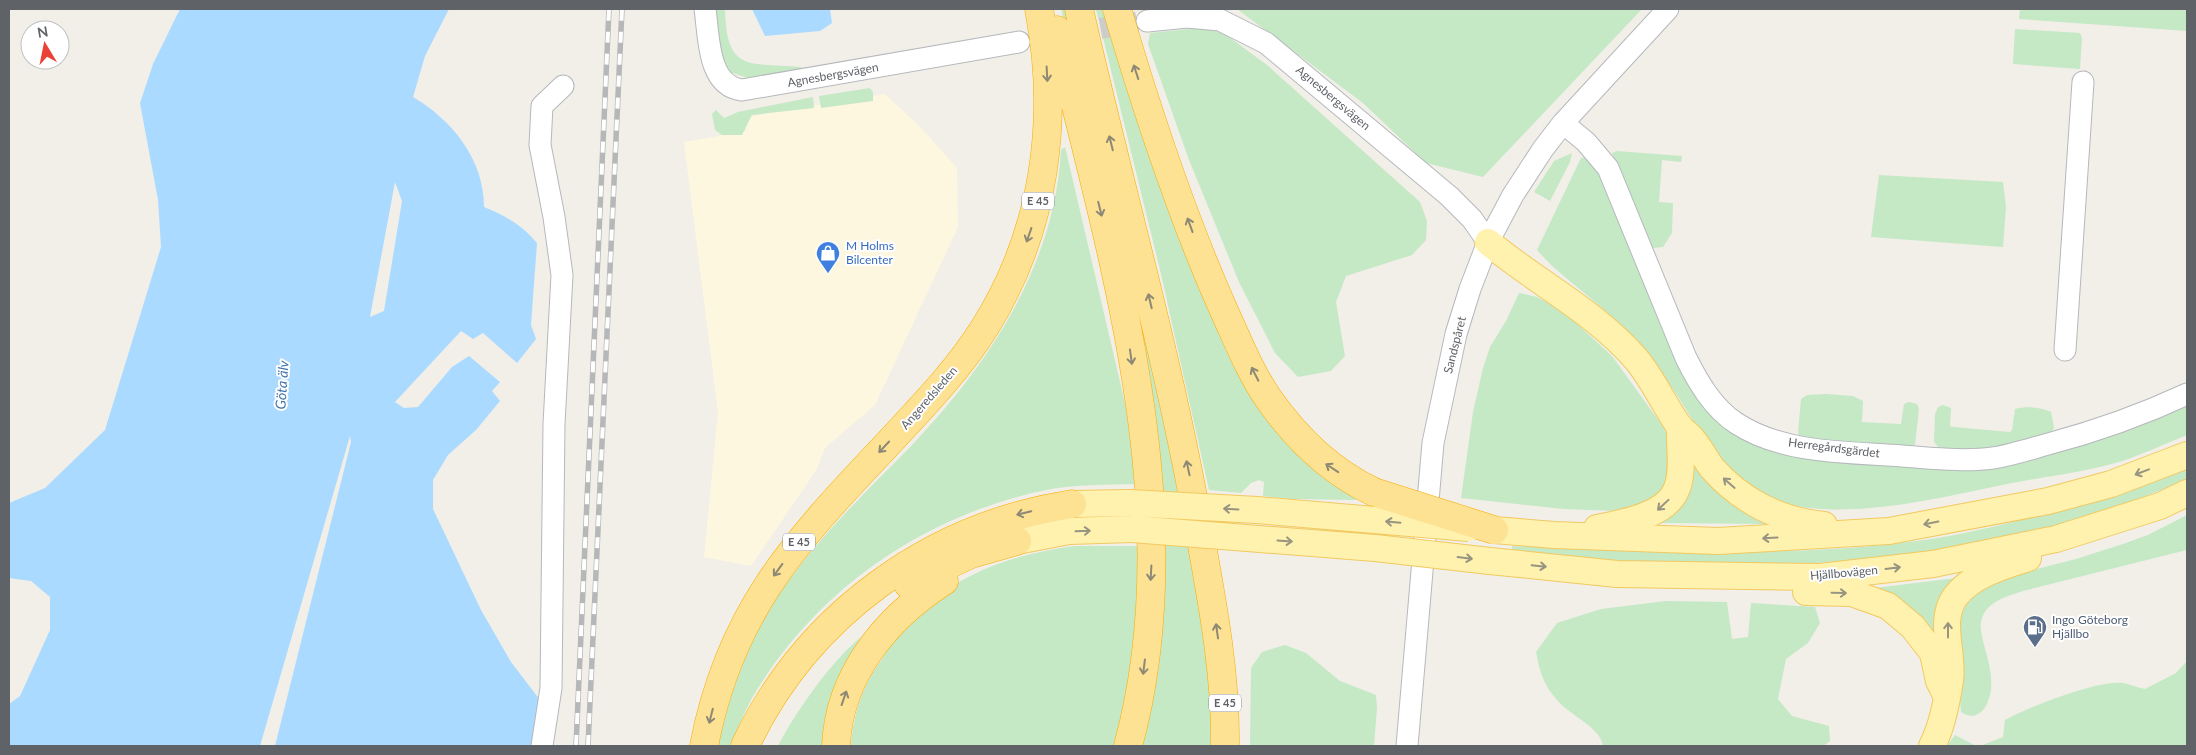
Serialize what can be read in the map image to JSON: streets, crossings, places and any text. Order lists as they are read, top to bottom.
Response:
{
  "streets": {
    "highway": ["E 45", "Angeredsleden"],
    "main road": ["Hjällbovägen"],
    "street": ["Agnesbergsvägen", "Sandspåret", "Herregårdsgärdet"]
  },
  "crossings": [
    ["Agnesbergsvägen", "Sandspåret"],
    ["Sandspåret", "Herregårdsgärdet"]
  ],
  "water": ["Göta älv"],
  "places": {
    "shop": ["M Holms Bilcenter"],
    "fuel station": ["Ingo Göteborg Hjällbo"]
  },
  "north": "top"
}
